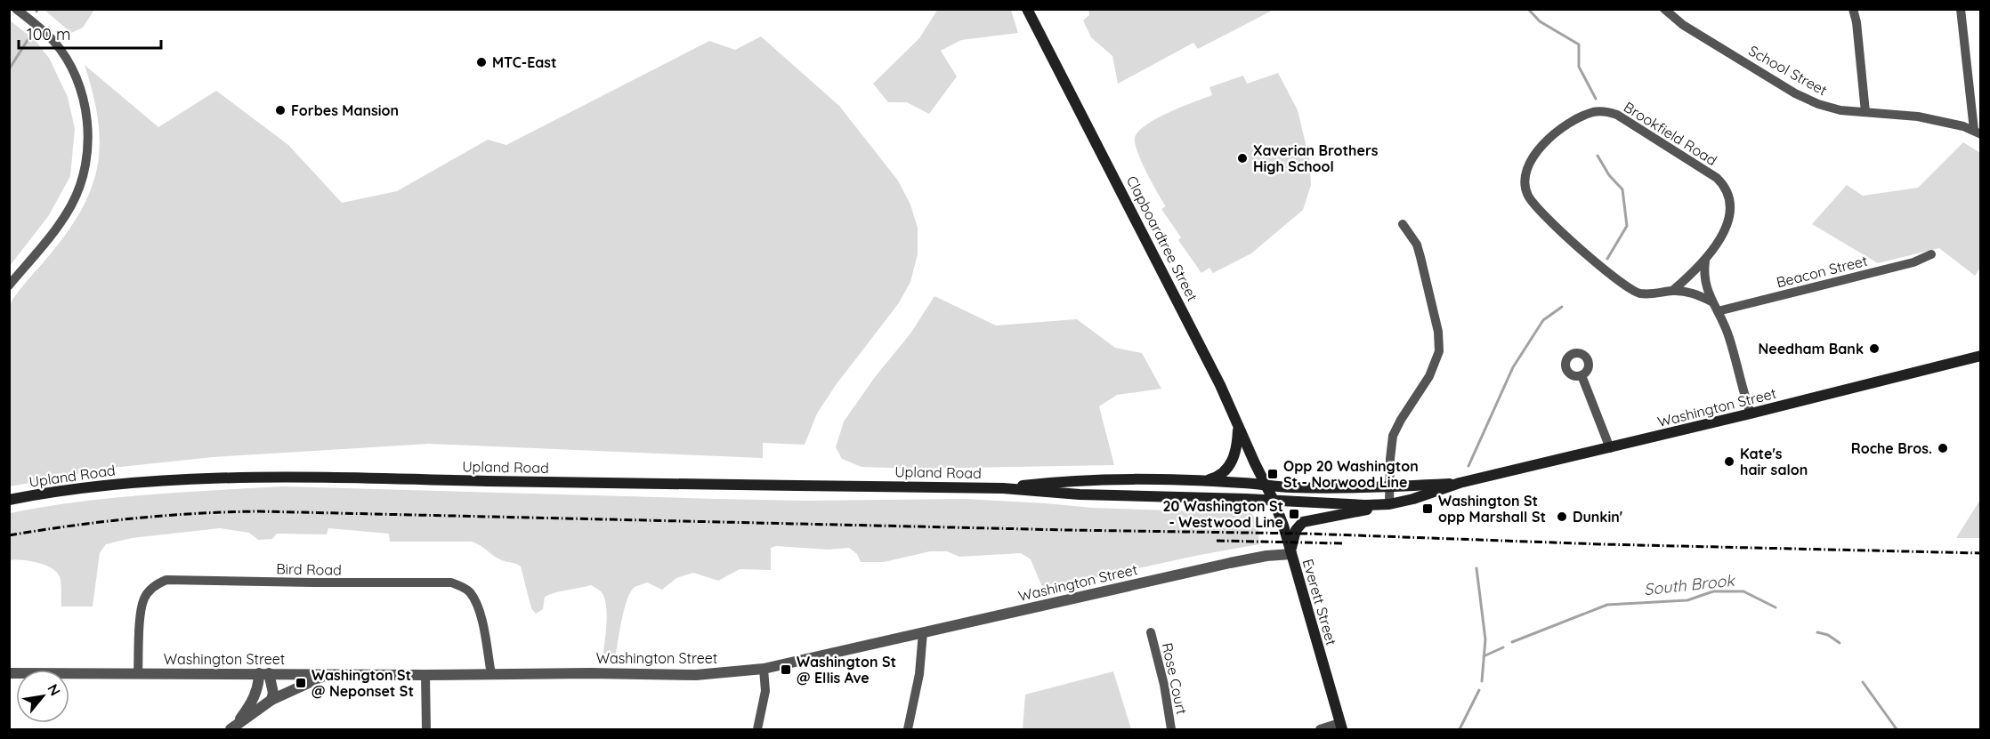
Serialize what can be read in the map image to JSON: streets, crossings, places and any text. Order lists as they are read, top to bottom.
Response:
{
  "streets": {
    "main road": [
      "Clapboardtree Street",
      "Washington Street",
      "Upland Road",
      "Everett Street"
    ],
    "street": [
      "School Street",
      "Brookfield Road",
      "Beacon Street",
      "Bird Road",
      "Rose Court"
    ]
  },
  "crossings": [
    ["Clapboardtree Street", "Washington Street"],
    ["Clapboardtree Street", "Upland Road"],
    ["Clapboardtree Street", "Everett Street"],
    ["Washington Street", "Upland Road"],
    ["Washington Street", "Bird Road"],
    ["Washington Street", "Everett Street"],
    ["Upland Road", "Everett Street"]
  ],
  "water": ["South Brook"],
  "places": {
    "other": [
      "MTC-East",
      "Forbes Mansion",
      "Xaverian Brothers High School",
      "Needham Bank",
      "Roche Bros.",
      "Kate's hair salon",
      "Dunkin'"
    ],
    "transit": [
      "Opp 20 Washington St - Norwood Line",
      "Washington St opp Marshall St",
      "20 Washington St - Westwood Line",
      "Washington St @ Ellis Ave",
      "Washington St @ Neponset St"
    ]
  },
  "scale_bar": "100 m",
  "north": "top right"
}
